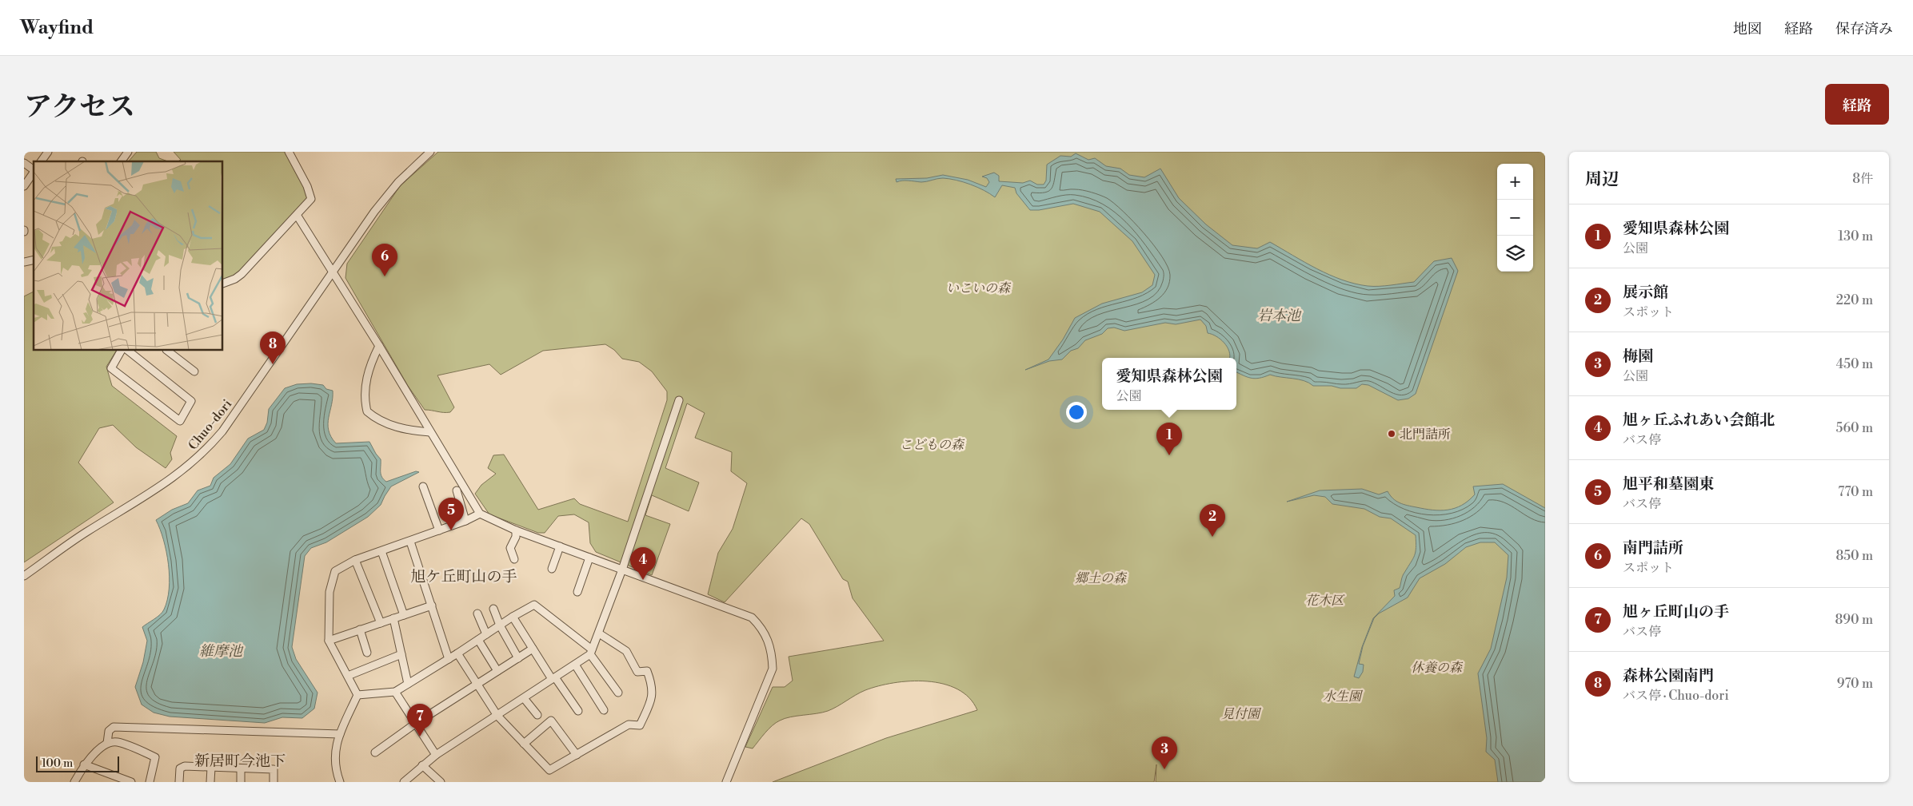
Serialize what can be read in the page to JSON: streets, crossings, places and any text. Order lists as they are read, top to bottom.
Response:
{
  "streets": {
    "street": ["Chuo-dori"]
  },
  "districts": ["旭ケ丘町山の手", "新居町今池下"],
  "water": ["岩本池", "維摩池"],
  "parks": [
    "いこいの森",
    "こどもの森",
    "郷土の森",
    "花木区",
    "休養の森",
    "水生園",
    "見付園"
  ],
  "places": ["北門詰所"],
  "scale_bar": "100 m",
  "page": {
    "header": "Wayfind",
    "nav": ["地図", "経路", "保存済み"],
    "title": "アクセス",
    "buttons": "経路",
    "heading": ["周辺", "8件"],
    "map_buttons": ["+", "−"],
    "list": [
      {
        "mark": "1",
        "name": "愛知県森林公園",
        "note": "公園",
        "value": "130 m"
      },
      {
        "mark": "2",
        "name": "展示館",
        "note": "スポット",
        "value": "220 m"
      },
      {
        "mark": "3",
        "name": "梅園",
        "note": "公園",
        "value": "450 m"
      },
      {
        "mark": "4",
        "name": "旭ヶ丘ふれあい会館北",
        "note": "バス停",
        "value": "560 m"
      },
      {
        "mark": "5",
        "name": "旭平和墓園東",
        "note": "バス停",
        "value": "770 m"
      },
      {
        "mark": "6",
        "name": "南門詰所",
        "note": "スポット",
        "value": "850 m"
      },
      {
        "mark": "7",
        "name": "旭ヶ丘町山の手",
        "note": "バス停",
        "value": "890 m"
      },
      {
        "mark": "8",
        "name": "森林公園南門",
        "note": "バス停 · Chuo-dori",
        "value": "970 m"
      }
    ],
    "pins": [
      "6",
      "8",
      "1",
      "5",
      "2",
      "4",
      "7",
      "3"
    ],
    "popup": ["愛知県森林公園", "公園"],
    "scale": "100 m"
  }
}
